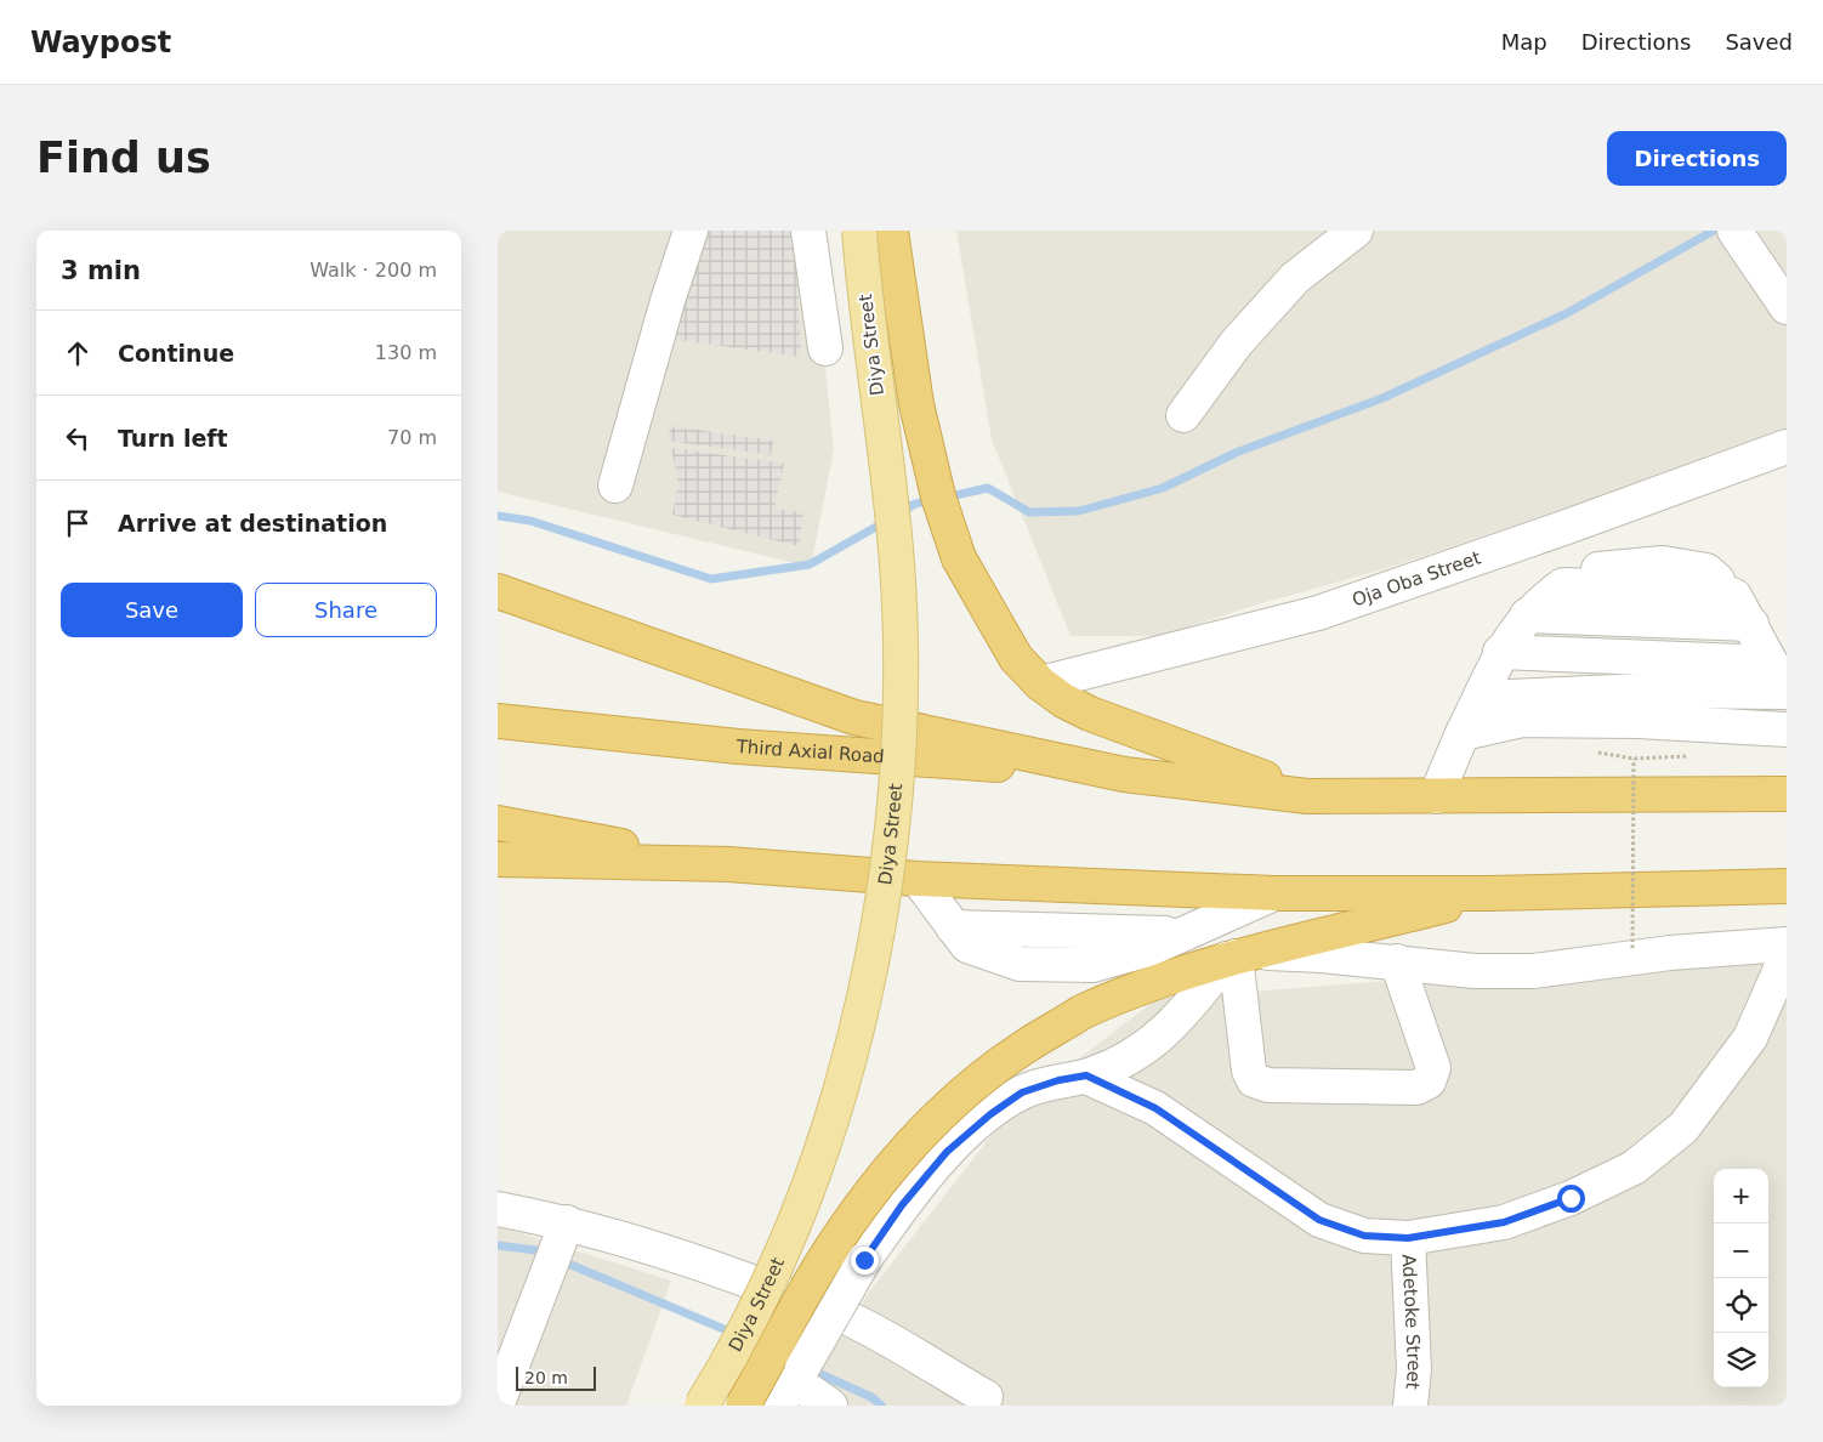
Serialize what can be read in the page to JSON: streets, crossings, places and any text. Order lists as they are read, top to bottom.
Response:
{
  "streets": {
    "highway": ["Third Axial Road"],
    "main road": ["Diya Street"],
    "street": ["Oja Oba Street", "Adetoke Street"]
  },
  "scale_bar": "20 m",
  "page": {
    "header": "Waypost",
    "nav": ["Map", "Directions", "Saved"],
    "buttons": [
      "Directions",
      ["Save", "Share"]
    ],
    "title": "Find us",
    "heading": ["3 min", "Walk · 200 m"],
    "list": [
      ["Continue", "130 m"],
      ["Turn left", "70 m"],
      "Arrive at destination"
    ],
    "map_buttons": ["+", "−"],
    "scale": "20 m"
  }
}
